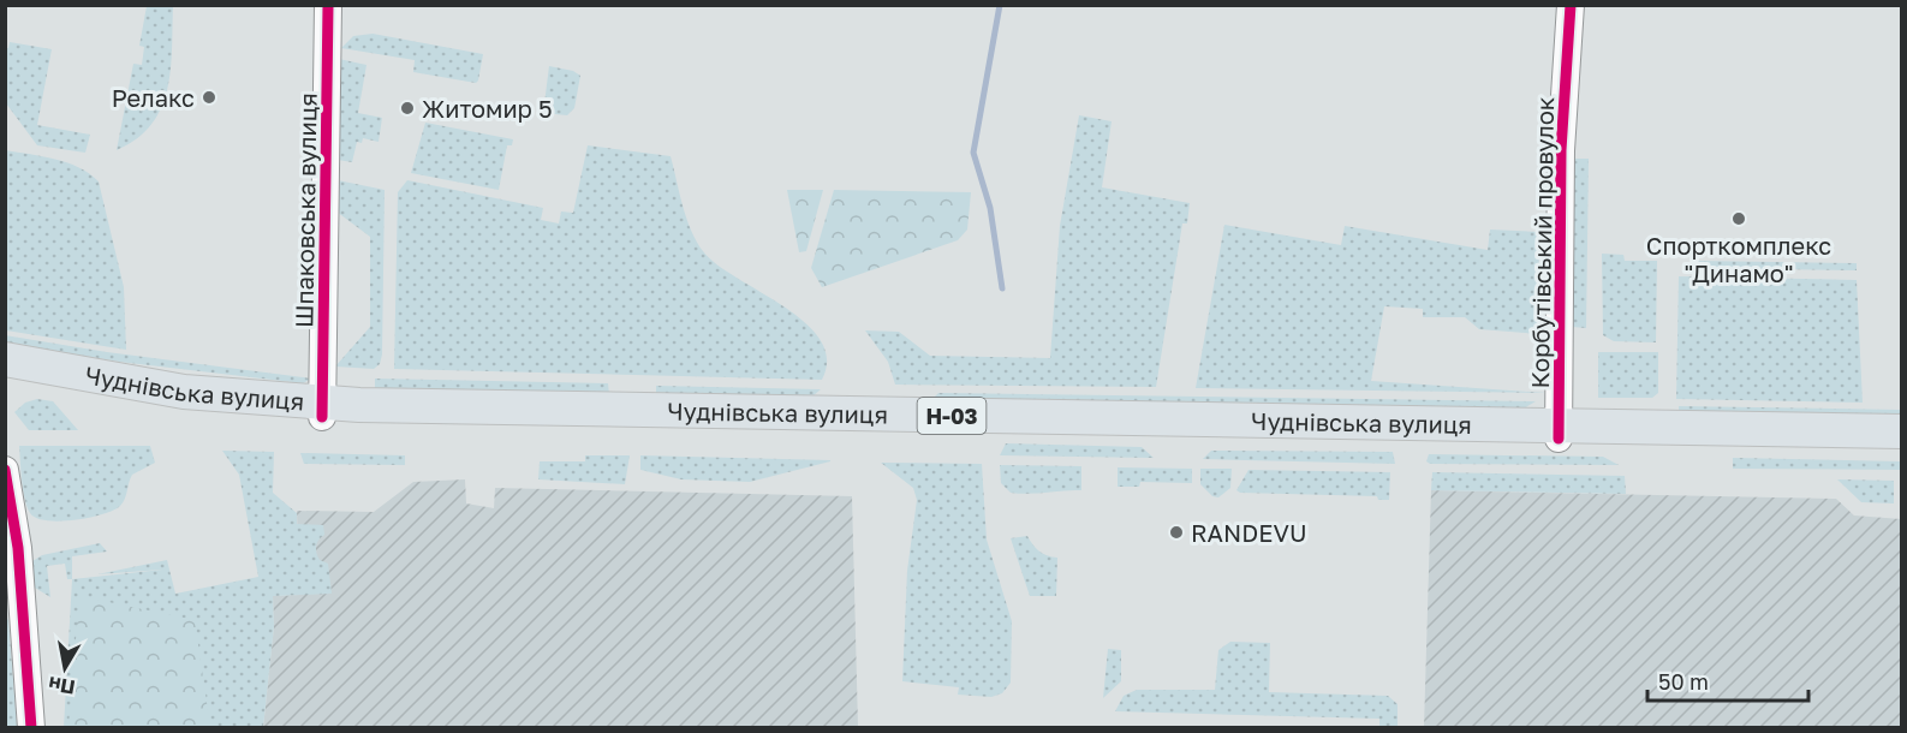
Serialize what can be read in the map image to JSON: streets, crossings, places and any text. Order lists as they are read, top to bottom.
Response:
{
  "streets": {
    "main road": ["Чуднівська вулиця", "Н-03"],
    "street": ["Шпаковська вулиця", "Корбутівський провулок"]
  },
  "crossings": [
    ["Шпаковська вулиця", "Чуднівська вулиця"],
    ["Корбутівський провулок", "Чуднівська вулиця"]
  ],
  "places": [
    "Релакс",
    "Житомир 5",
    "Спорткомплекс \"Динамо\"",
    "RANDEVU"
  ],
  "scale_bar": "50 m",
  "north": "bottom"
}
